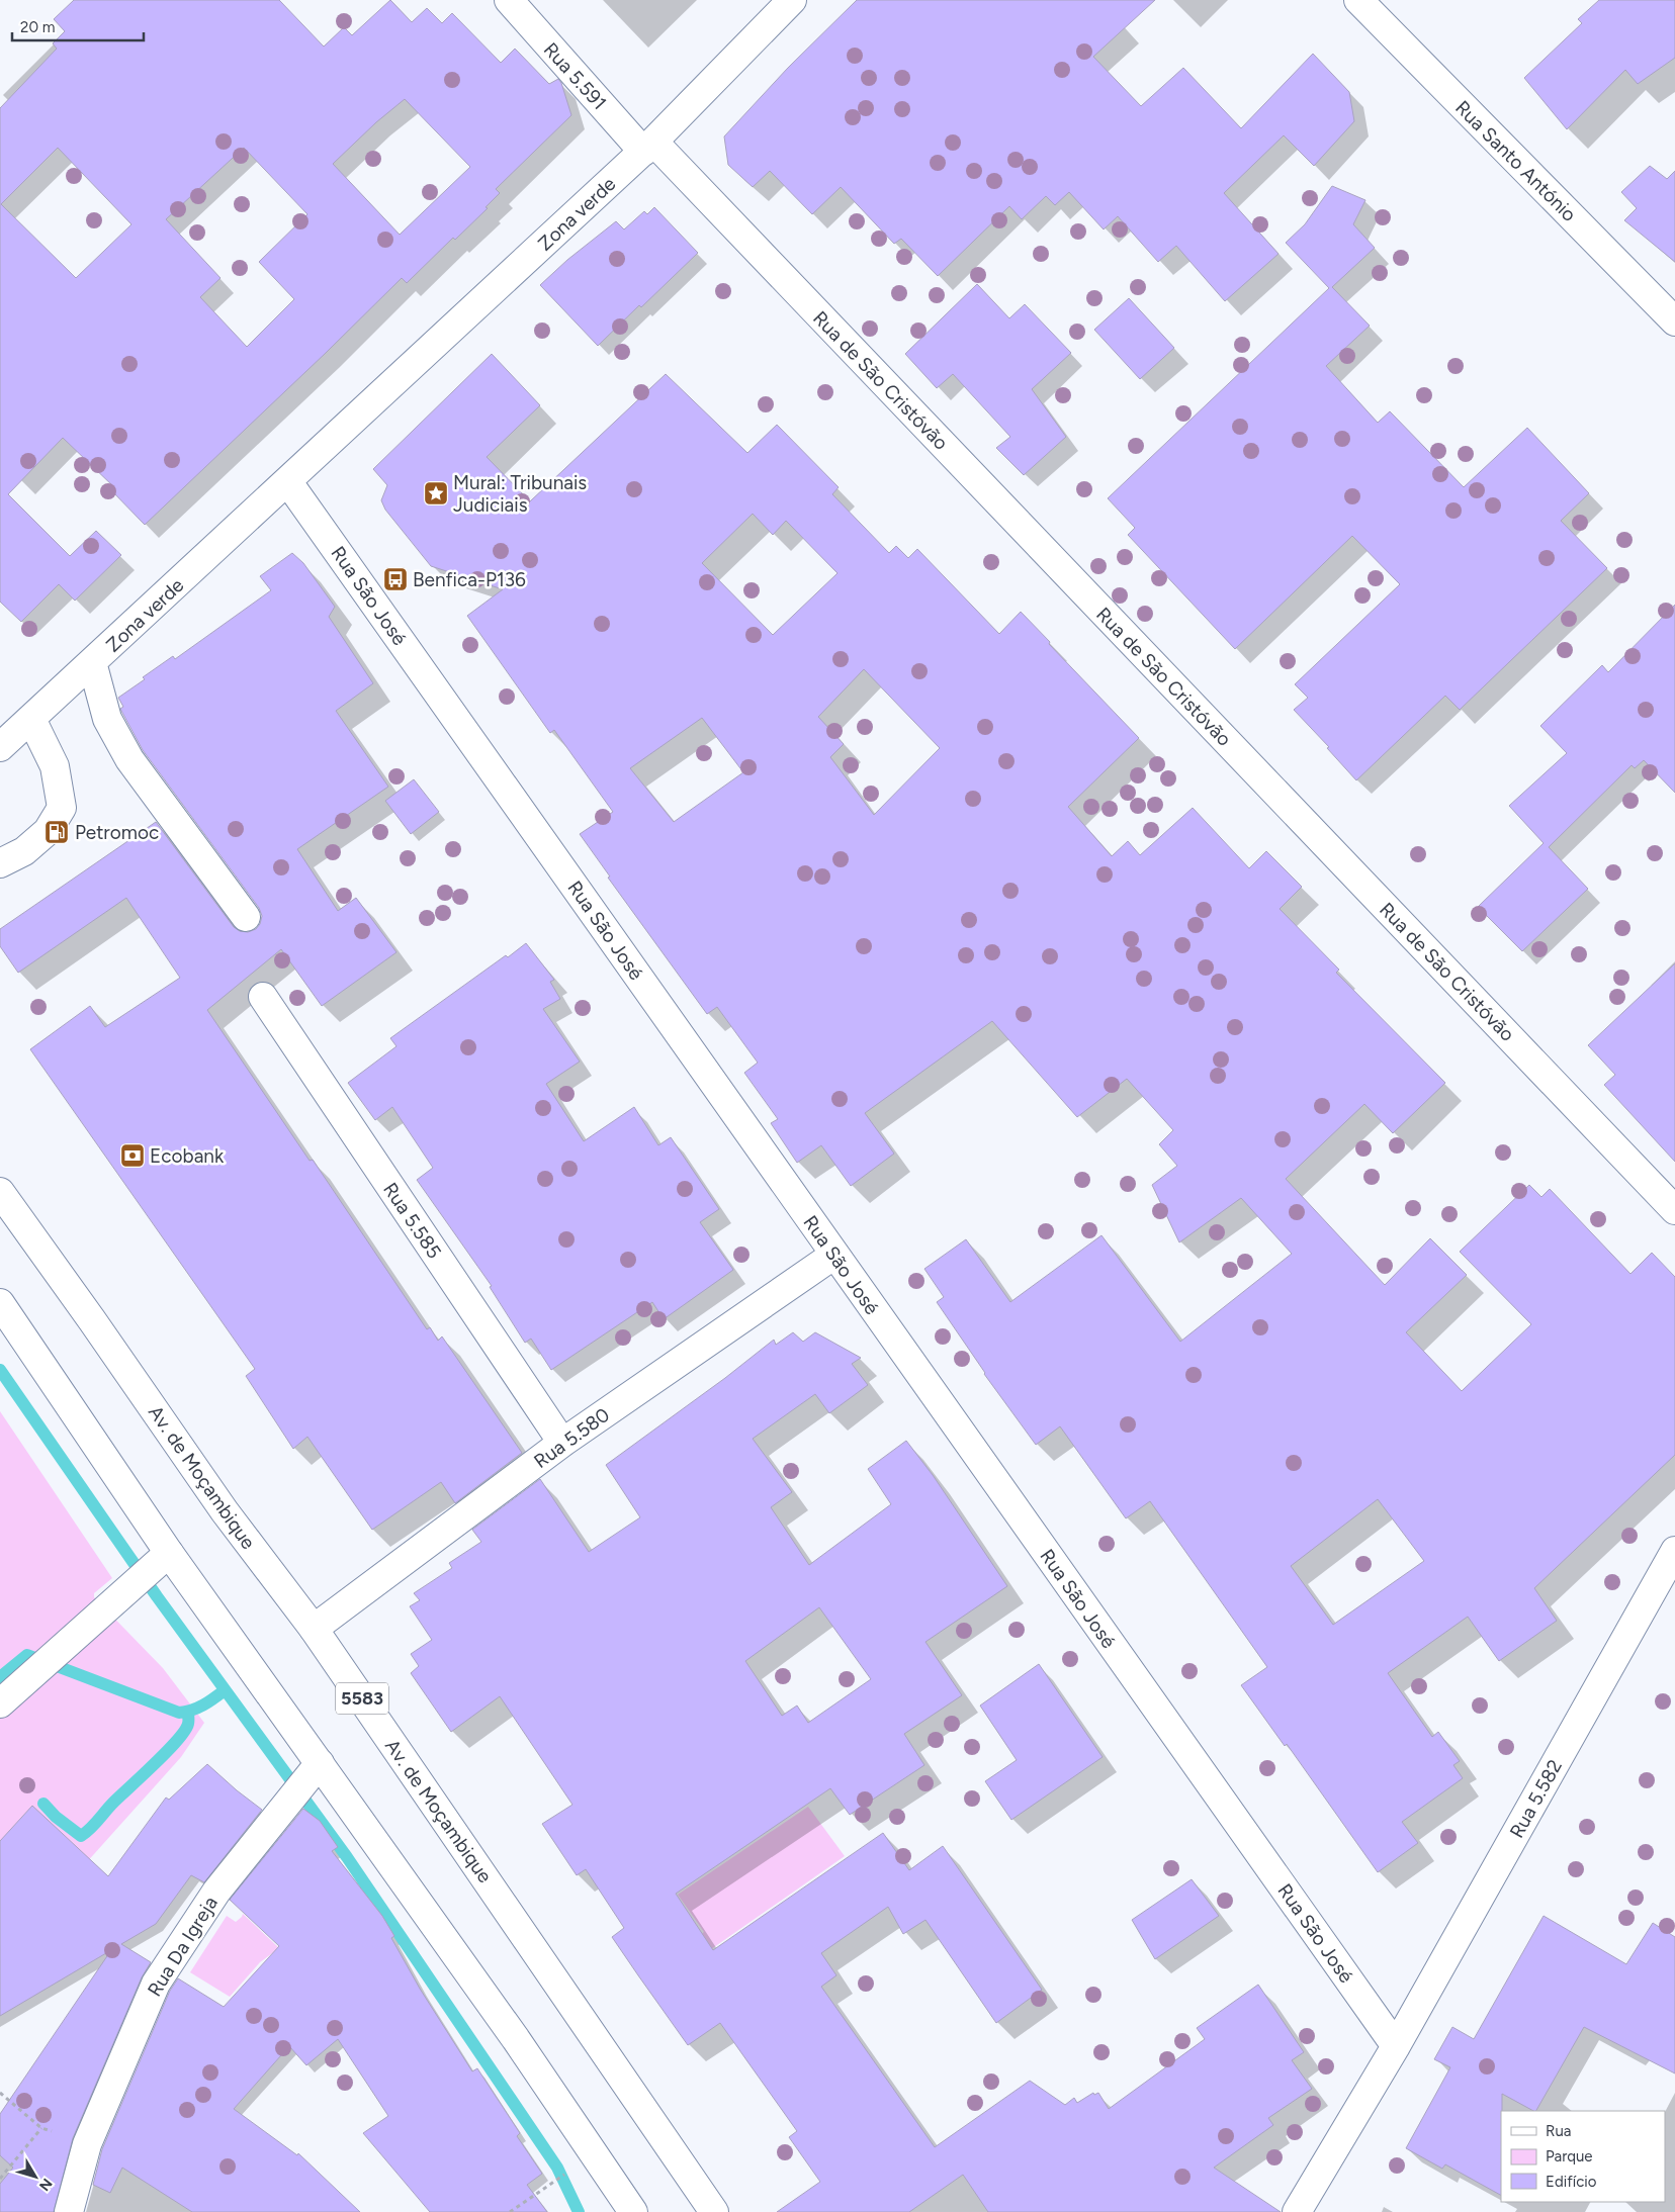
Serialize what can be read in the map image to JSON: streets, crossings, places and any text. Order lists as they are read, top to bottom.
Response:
{
  "streets": {
    "main road": [
      "Rua 5.591",
      "Rua Santo António",
      "Zona verde",
      "Rua de São Cristóvão",
      "Rua São José",
      "Rua 5.585",
      "Rua 5.580",
      "Av. de Moçambique",
      "5583",
      "Rua 5.582",
      "Rua Da Igreja"
    ]
  },
  "crossings": [
    ["Rua 5.591", "Zona verde"],
    ["Rua 5.591", "Rua de São Cristóvão"],
    ["Zona verde", "Rua de São Cristóvão"],
    ["Zona verde", "Rua São José"],
    ["Rua São José", "Rua 5.580"],
    ["Rua São José", "Rua 5.582"],
    ["Rua 5.585", "Rua 5.580"],
    ["Rua 5.580", "Av. de Moçambique"]
  ],
  "places": {
    "place": ["Mural: Tribunais Judiciais"],
    "bus stop": ["Benfica-P136"],
    "fuel station": ["Petromoc"],
    "bank": ["Ecobank"]
  },
  "legend": ["Rua", "Parque", "Edifício"],
  "scale_bar": "20 m",
  "north": "bottom right"
}
